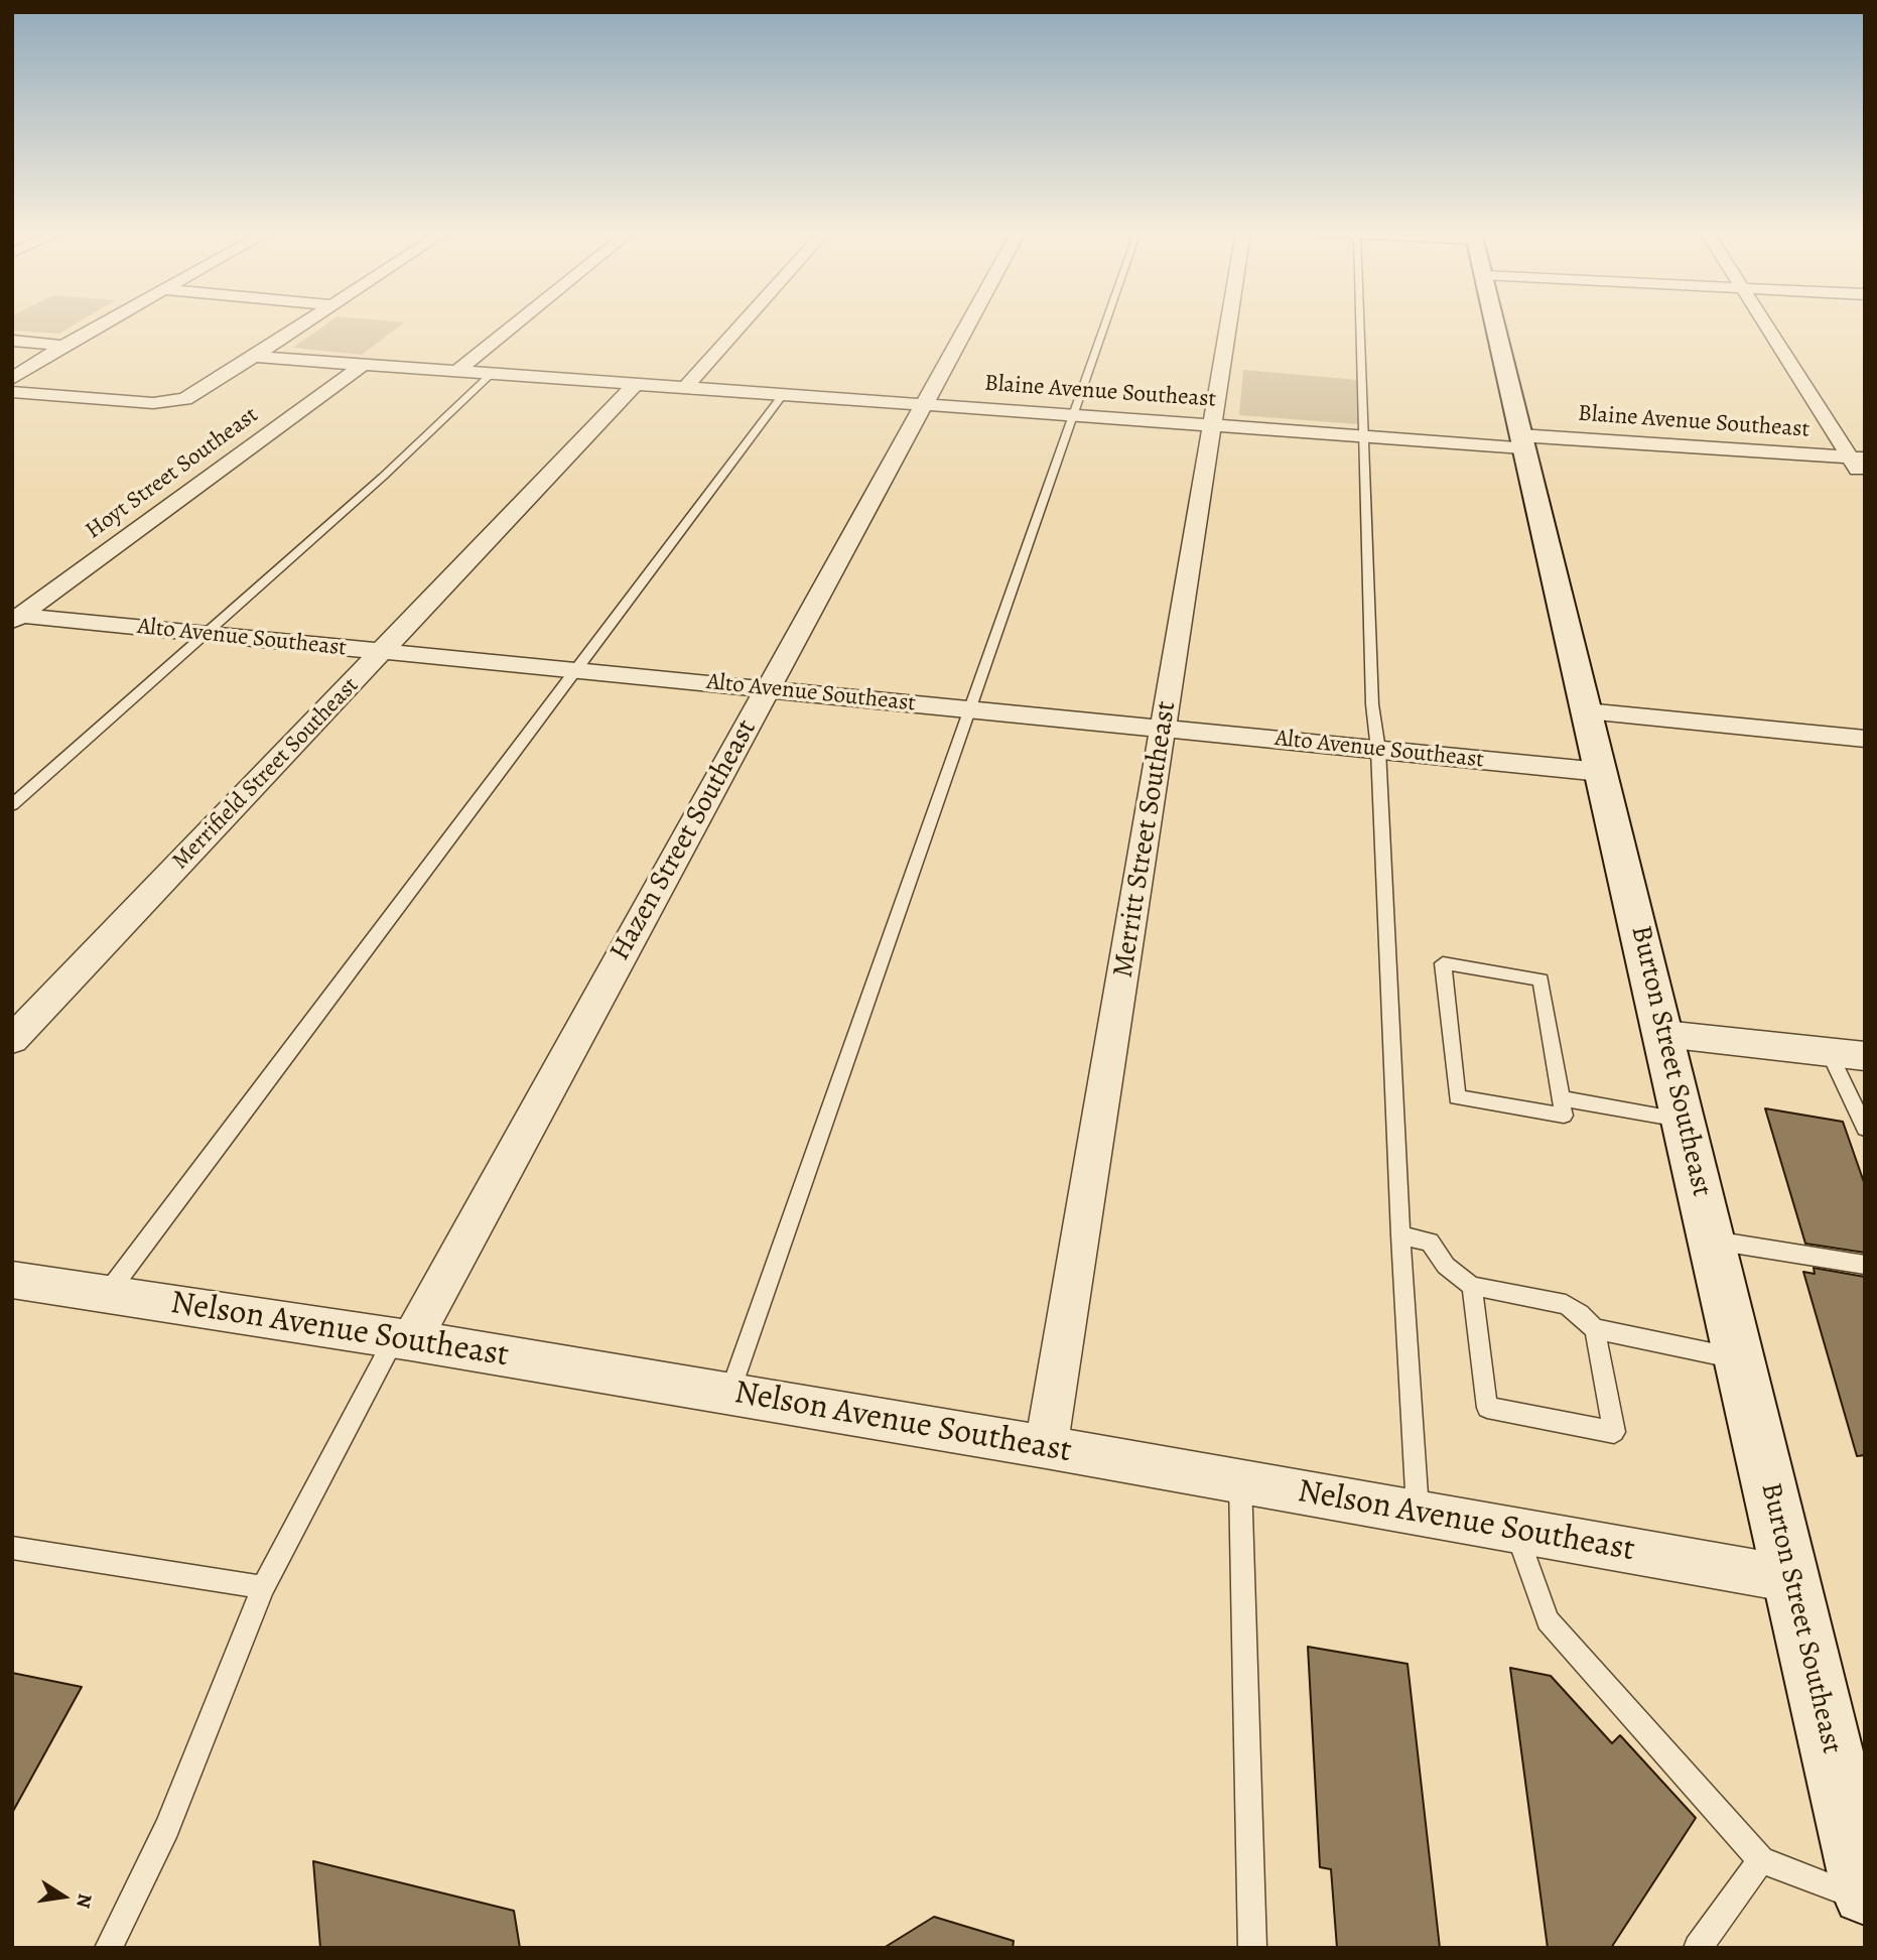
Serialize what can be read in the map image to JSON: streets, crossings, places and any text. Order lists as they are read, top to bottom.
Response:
{
  "streets": {
    "main road": ["Burton Street Southeast"],
    "street": [
      "Blaine Avenue Southeast",
      "Hoyt Street Southeast",
      "Alto Avenue Southeast",
      "Merrifield Street Southeast",
      "Merritt Street Southeast",
      "Hazen Street Southeast",
      "Nelson Avenue Southeast"
    ]
  },
  "crossings": [
    ["Blaine Avenue Southeast", "Hoyt Street Southeast"],
    ["Blaine Avenue Southeast", "Merrifield Street Southeast"],
    ["Blaine Avenue Southeast", "Merritt Street Southeast"],
    ["Blaine Avenue Southeast", "Hazen Street Southeast"],
    ["Blaine Avenue Southeast", "Burton Street Southeast"],
    ["Hoyt Street Southeast", "Alto Avenue Southeast"],
    ["Alto Avenue Southeast", "Merrifield Street Southeast"],
    ["Alto Avenue Southeast", "Merritt Street Southeast"],
    ["Alto Avenue Southeast", "Hazen Street Southeast"],
    ["Alto Avenue Southeast", "Burton Street Southeast"],
    ["Merritt Street Southeast", "Nelson Avenue Southeast"],
    ["Hazen Street Southeast", "Nelson Avenue Southeast"],
    ["Burton Street Southeast", "Nelson Avenue Southeast"]
  ],
  "north": "right"
}
